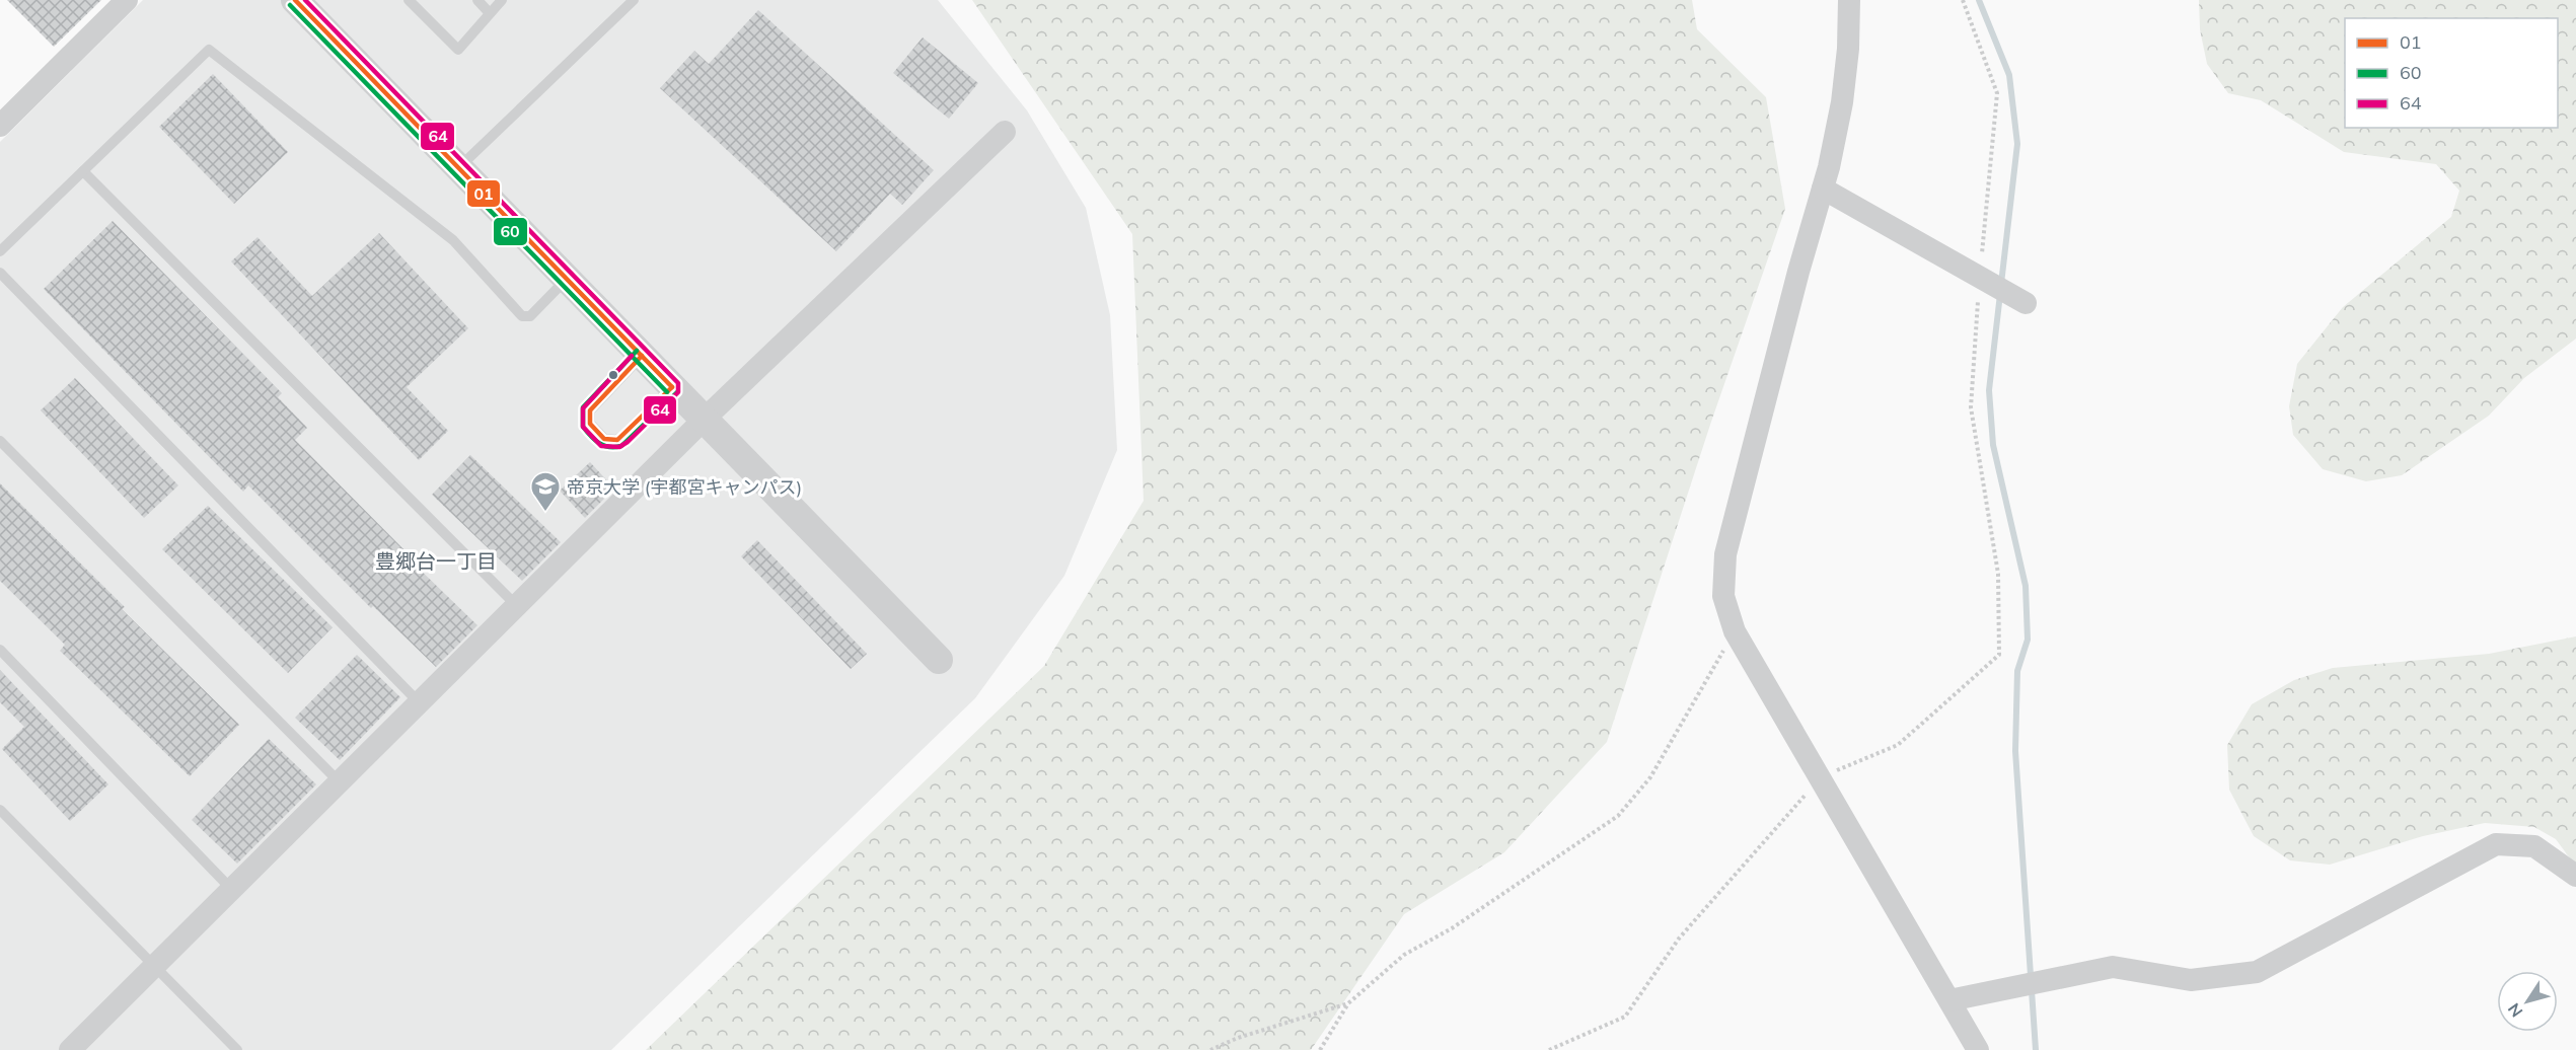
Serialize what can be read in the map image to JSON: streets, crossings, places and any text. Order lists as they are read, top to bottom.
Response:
{
  "districts": ["豊郷台一丁目"],
  "places": {
    "school or university": ["帝京大学 (宇都宮キャンパス)"]
  },
  "lines": ["transit line 01", "transit line 64", "transit line 60"],
  "legend": ["01", "60", "64"],
  "north": "bottom left"
}
